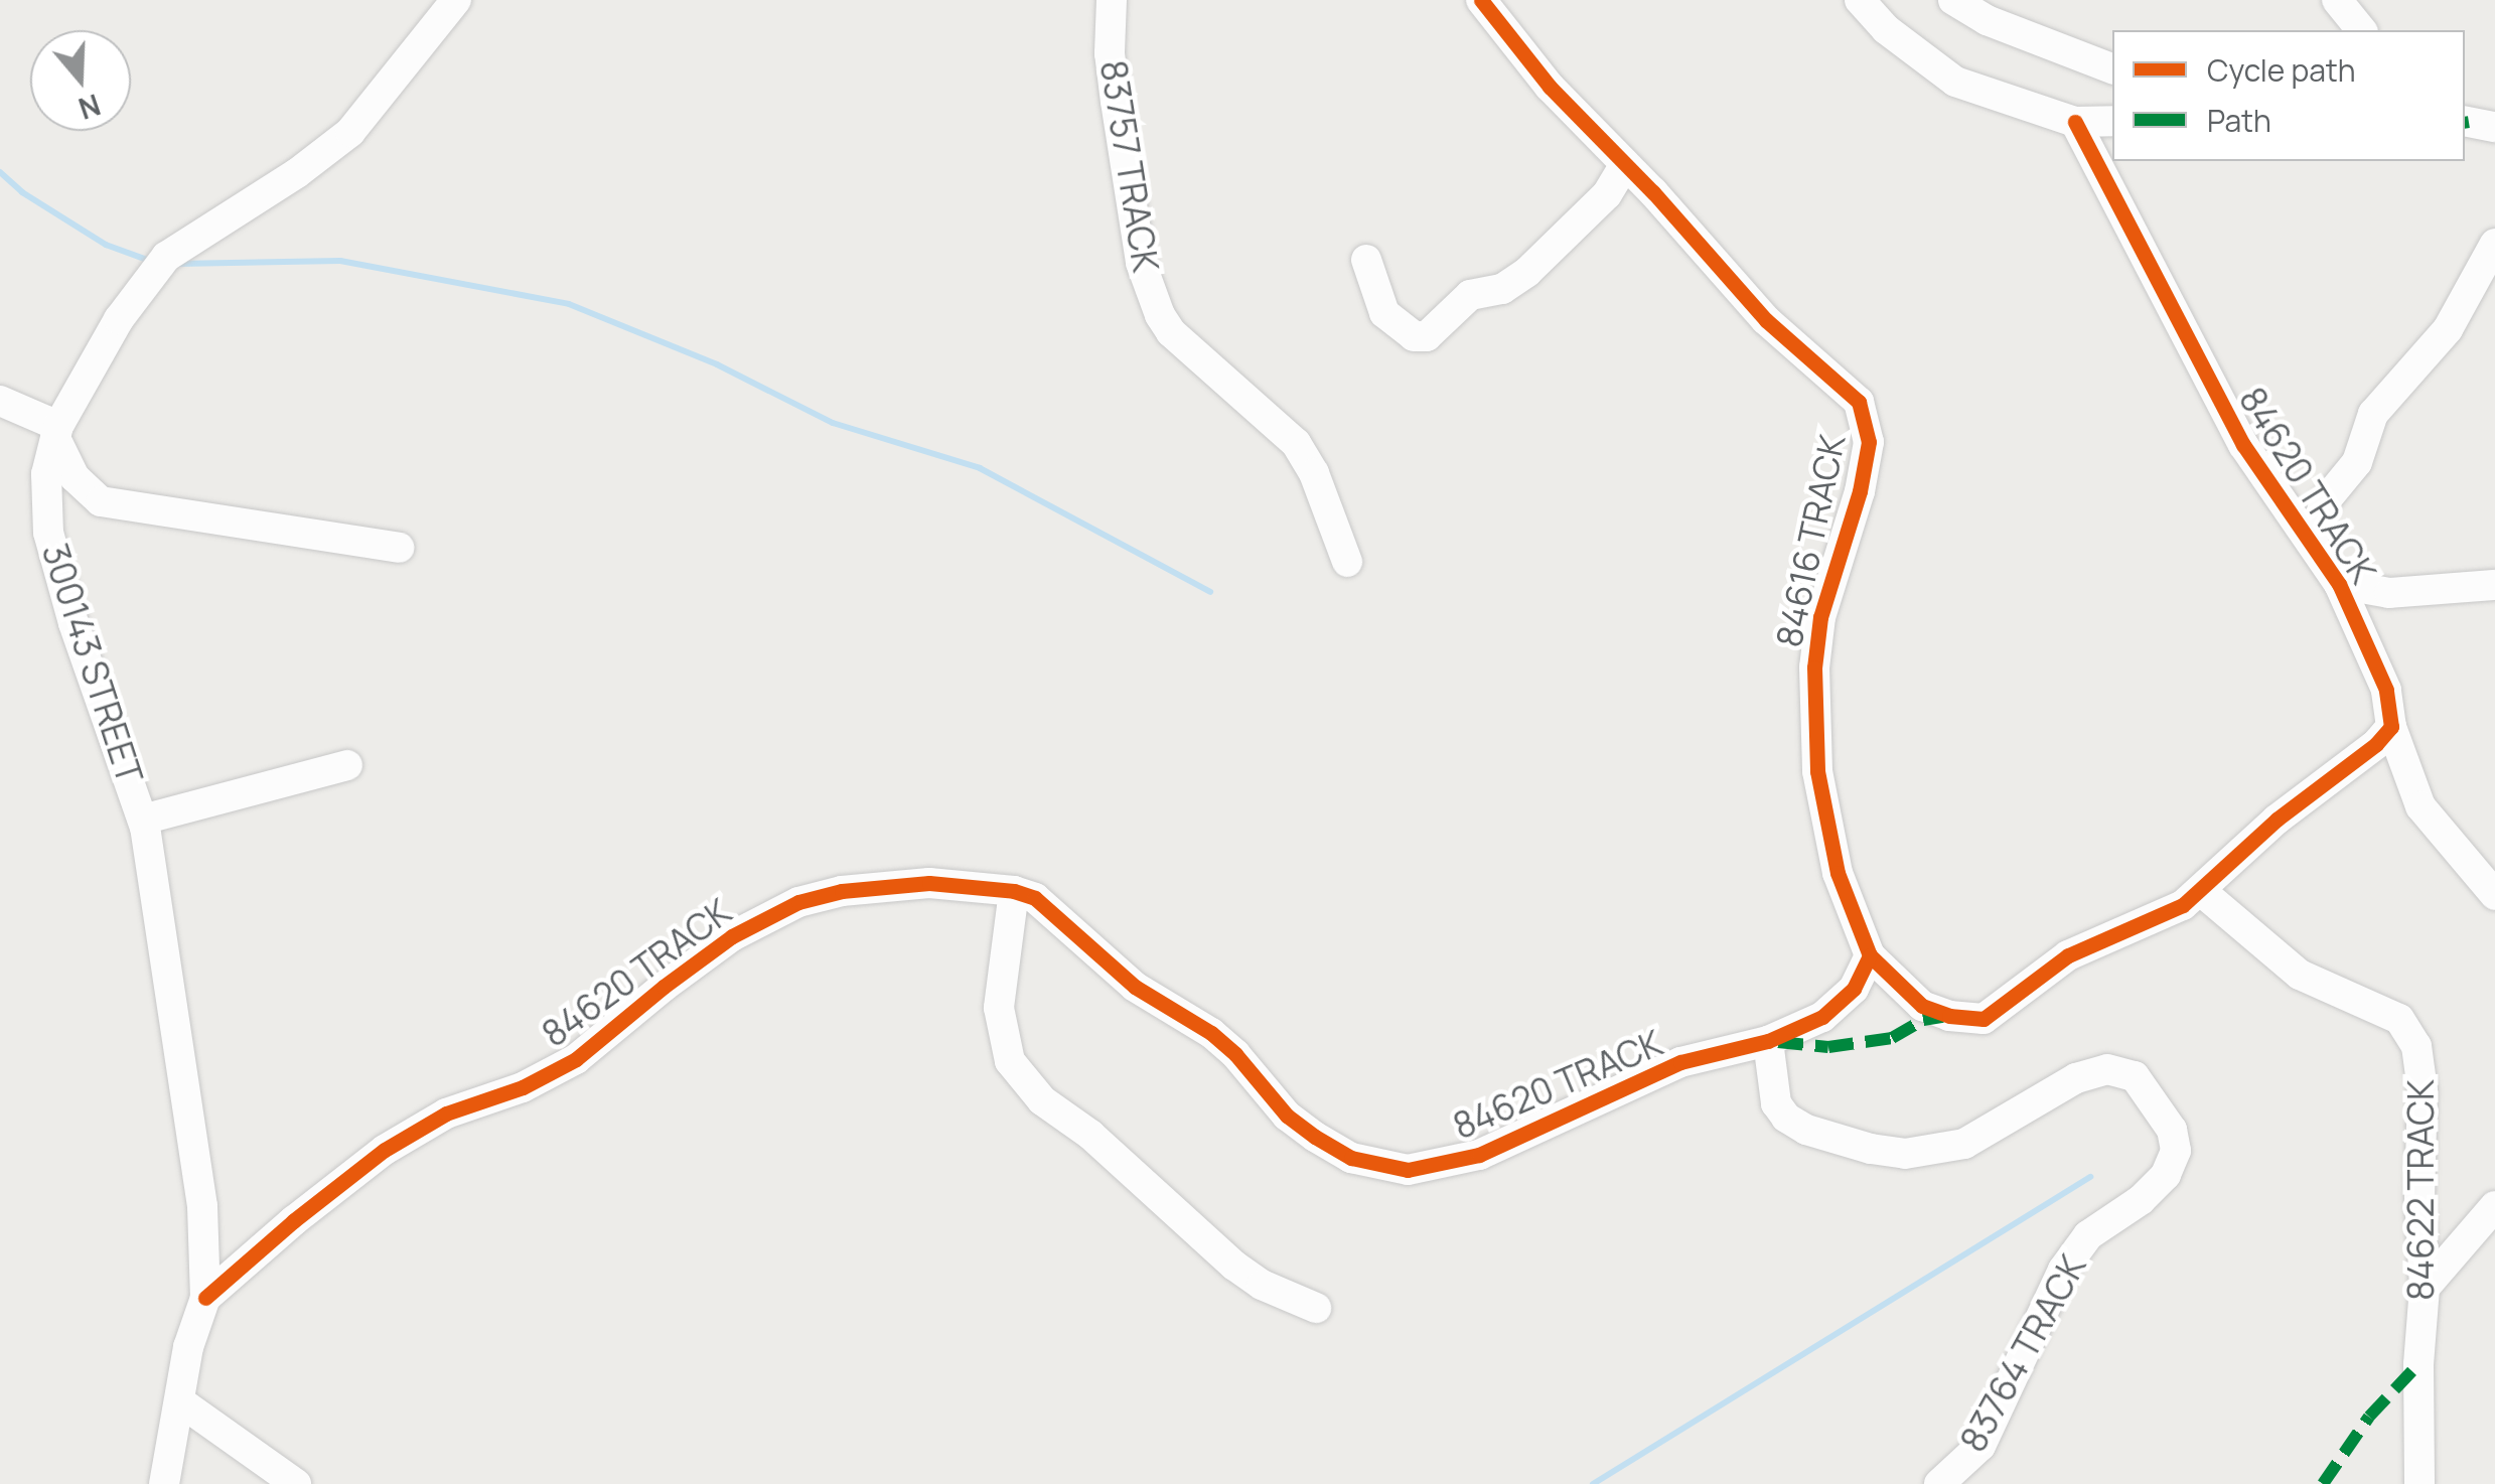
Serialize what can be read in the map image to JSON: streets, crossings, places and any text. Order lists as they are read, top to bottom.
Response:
{
  "streets": {
    "street": [
      "83757 TRACK",
      "84620 TRACK",
      "84616 TRACK",
      "300143 STREET",
      "84622 TRACK",
      "83764 TRACK"
    ]
  },
  "crossings": [
    ["84620 TRACK", "300143 STREET"],
    ["84620 TRACK", "83764 TRACK"],
    ["84616 TRACK", "84622 TRACK"]
  ],
  "legend": ["Cycle path", "Path"],
  "north": "bottom"
}
